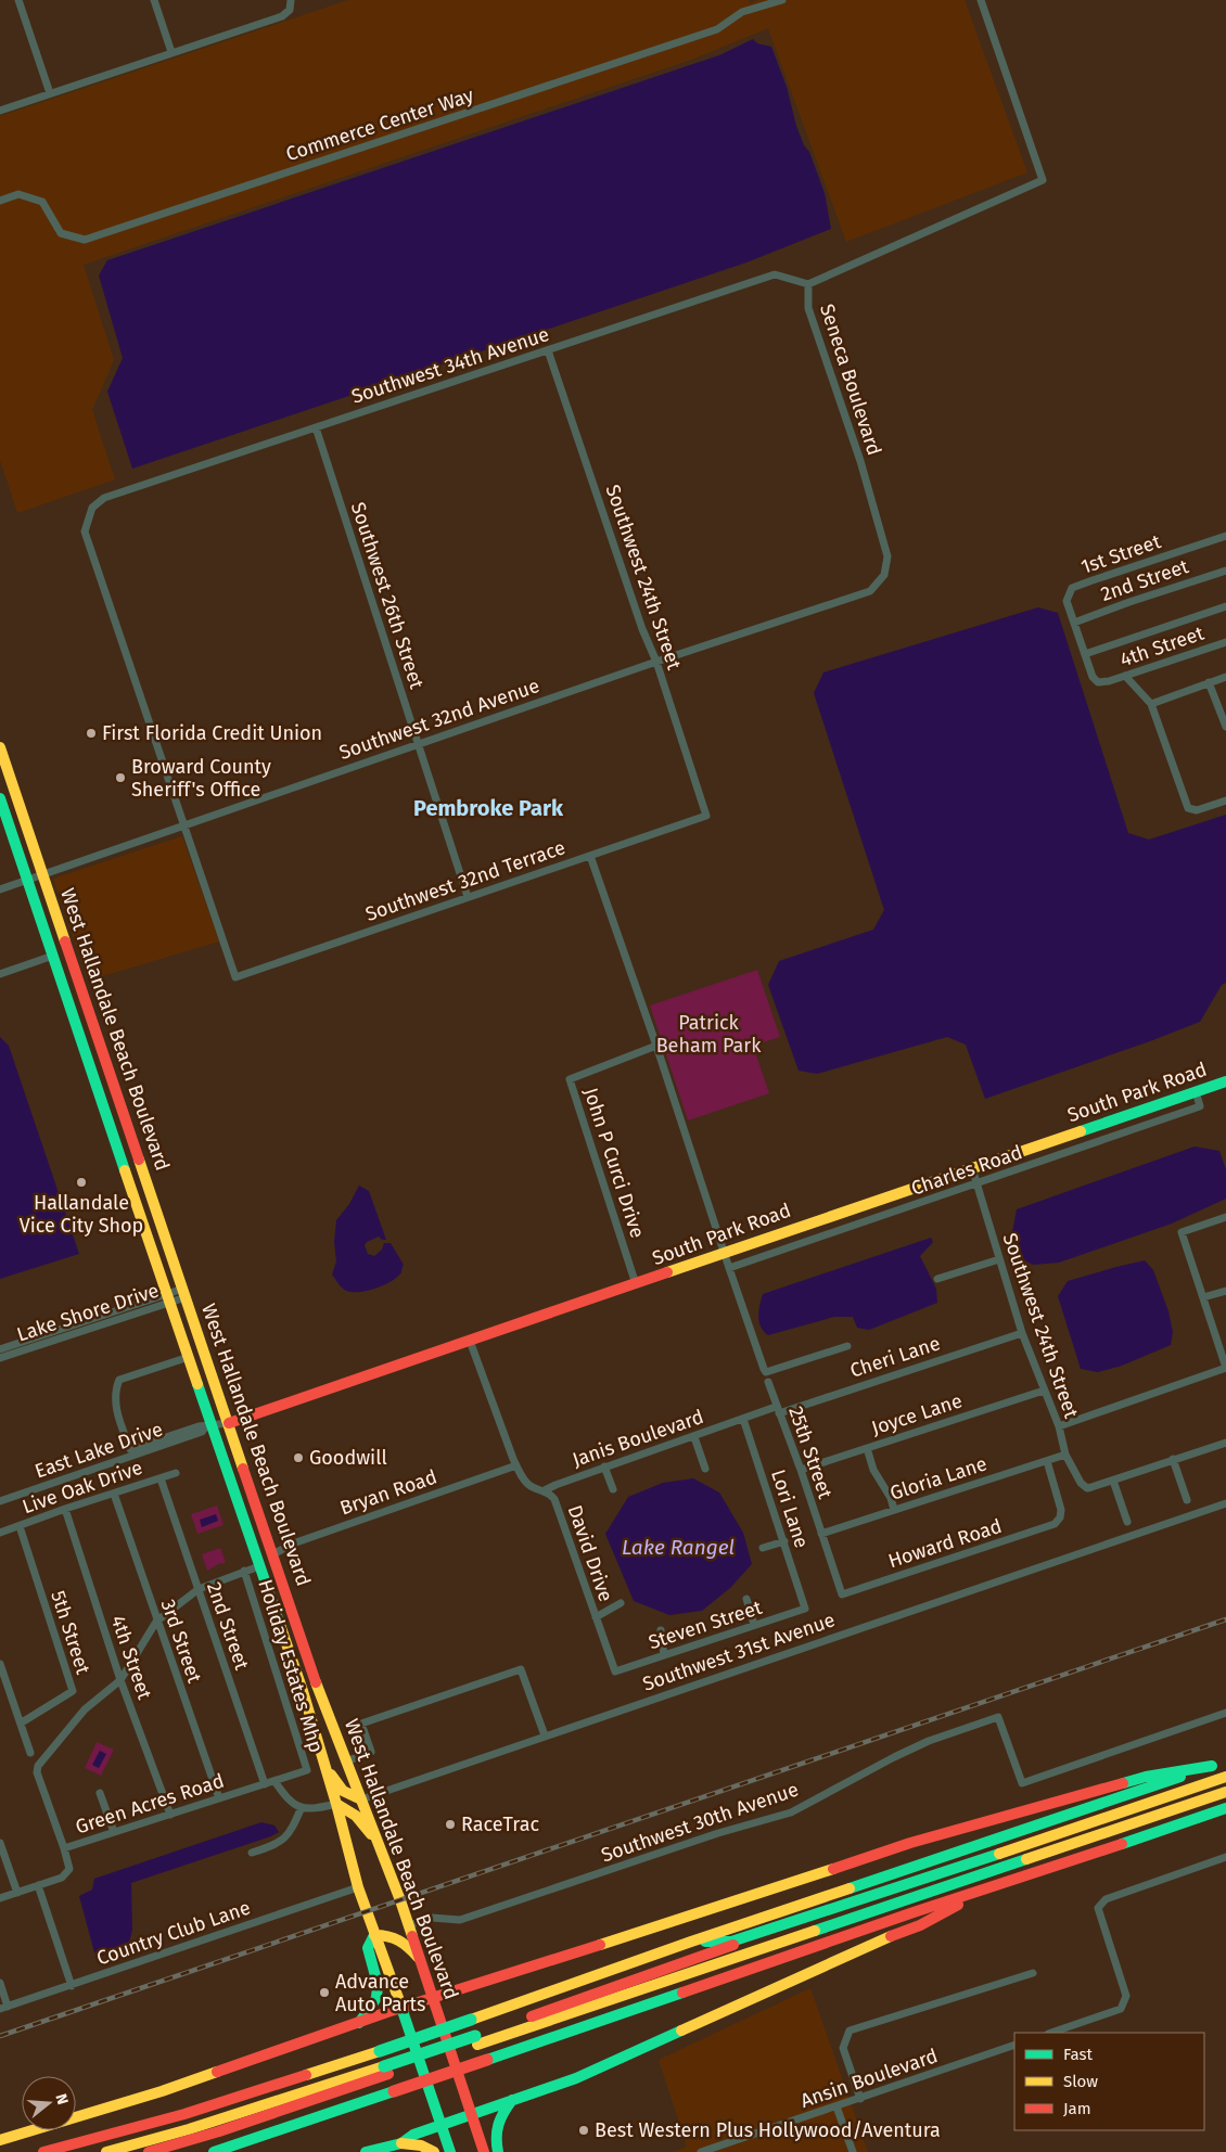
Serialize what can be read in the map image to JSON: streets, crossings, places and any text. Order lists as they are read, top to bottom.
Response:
{
  "streets": {
    "main road": ["West Hallandale Beach Boulevard", "South Park Road"],
    "street": [
      "Commerce Center Way",
      "Southwest 34th Avenue",
      "Seneca Boulevard",
      "1st Street",
      "Southwest 24th Street",
      "2nd Street",
      "Southwest 26th Street",
      "4th Street",
      "Southwest 32nd Avenue",
      "Southwest 32nd Terrace",
      "John P Curci Drive",
      "Charles Road",
      "Lake Shore Drive",
      "Cheri Lane",
      "Joyce Lane",
      "Janis Boulevard",
      "East Lake Drive",
      "25th Street",
      "Gloria Lane",
      "Live Oak Drive",
      "Bryan Road",
      "Lori Lane",
      "Howard Road",
      "David Drive",
      "Steven Street",
      "5th Street",
      "3rd Street",
      "Southwest 31st Avenue",
      "Holiday Estates Mhp",
      "Green Acres Road",
      "Southwest 30th Avenue",
      "Country Club Lane",
      "Ansin Boulevard"
    ]
  },
  "crossings": [
    ["Southwest 34th Avenue", "Seneca Boulevard"],
    ["Southwest 34th Avenue", "Southwest 24th Street"],
    ["Southwest 34th Avenue", "Southwest 26th Street"],
    ["Southwest 34th Avenue", "Southwest 32nd Avenue"],
    ["Southwest 34th Avenue", "Southwest 32nd Terrace"],
    ["Seneca Boulevard", "Southwest 32nd Avenue"],
    ["1st Street", "2nd Street"],
    ["1st Street", "4th Street"],
    ["Southwest 24th Street", "Southwest 32nd Avenue"],
    ["Southwest 24th Street", "Southwest 32nd Terrace"],
    ["Southwest 24th Street", "South Park Road"],
    ["Southwest 24th Street", "Charles Road"],
    ["Southwest 24th Street", "Cheri Lane"],
    ["Southwest 24th Street", "Joyce Lane"],
    ["Southwest 24th Street", "Gloria Lane"],
    ["2nd Street", "Live Oak Drive"],
    ["2nd Street", "Green Acres Road"],
    ["Southwest 26th Street", "Southwest 32nd Avenue"],
    ["Southwest 26th Street", "Southwest 32nd Terrace"],
    ["4th Street", "Live Oak Drive"],
    ["4th Street", "Green Acres Road"],
    ["Southwest 32nd Avenue", "Southwest 32nd Terrace"],
    ["Southwest 32nd Avenue", "West Hallandale Beach Boulevard"],
    ["West Hallandale Beach Boulevard", "South Park Road"],
    ["West Hallandale Beach Boulevard", "Lake Shore Drive"],
    ["West Hallandale Beach Boulevard", "East Lake Drive"],
    ["West Hallandale Beach Boulevard", "Bryan Road"],
    ["West Hallandale Beach Boulevard", "Southwest 31st Avenue"],
    ["West Hallandale Beach Boulevard", "Southwest 30th Avenue"],
    ["West Hallandale Beach Boulevard", "Country Club Lane"],
    ["South Park Road", "John P Curci Drive"],
    ["South Park Road", "Charles Road"],
    ["South Park Road", "David Drive"],
    ["Cheri Lane", "Janis Boulevard"],
    ["Cheri Lane", "25th Street"],
    ["Cheri Lane", "Lori Lane"],
    ["Joyce Lane", "25th Street"],
    ["Janis Boulevard", "Lori Lane"],
    ["Janis Boulevard", "David Drive"],
    ["25th Street", "Gloria Lane"],
    ["25th Street", "Howard Road"],
    ["Gloria Lane", "Howard Road"],
    ["Live Oak Drive", "5th Street"],
    ["Live Oak Drive", "3rd Street"],
    ["Bryan Road", "David Drive"],
    ["Lori Lane", "Steven Street"],
    ["David Drive", "Steven Street"],
    ["3rd Street", "Green Acres Road"],
    ["Holiday Estates Mhp", "Green Acres Road"]
  ],
  "districts": ["Pembroke Park"],
  "water": ["Lake Rangel"],
  "parks": ["Patrick Beham Park"],
  "places": [
    "First Florida Credit Union",
    "Broward County Sheriff's Office",
    "Hallandale Vice City Shop",
    "Goodwill",
    "RaceTrac",
    "Advance Auto Parts",
    "Best Western Plus Hollywood/Aventura"
  ],
  "legend": ["Fast", "Slow", "Jam"],
  "north": "right"
}
